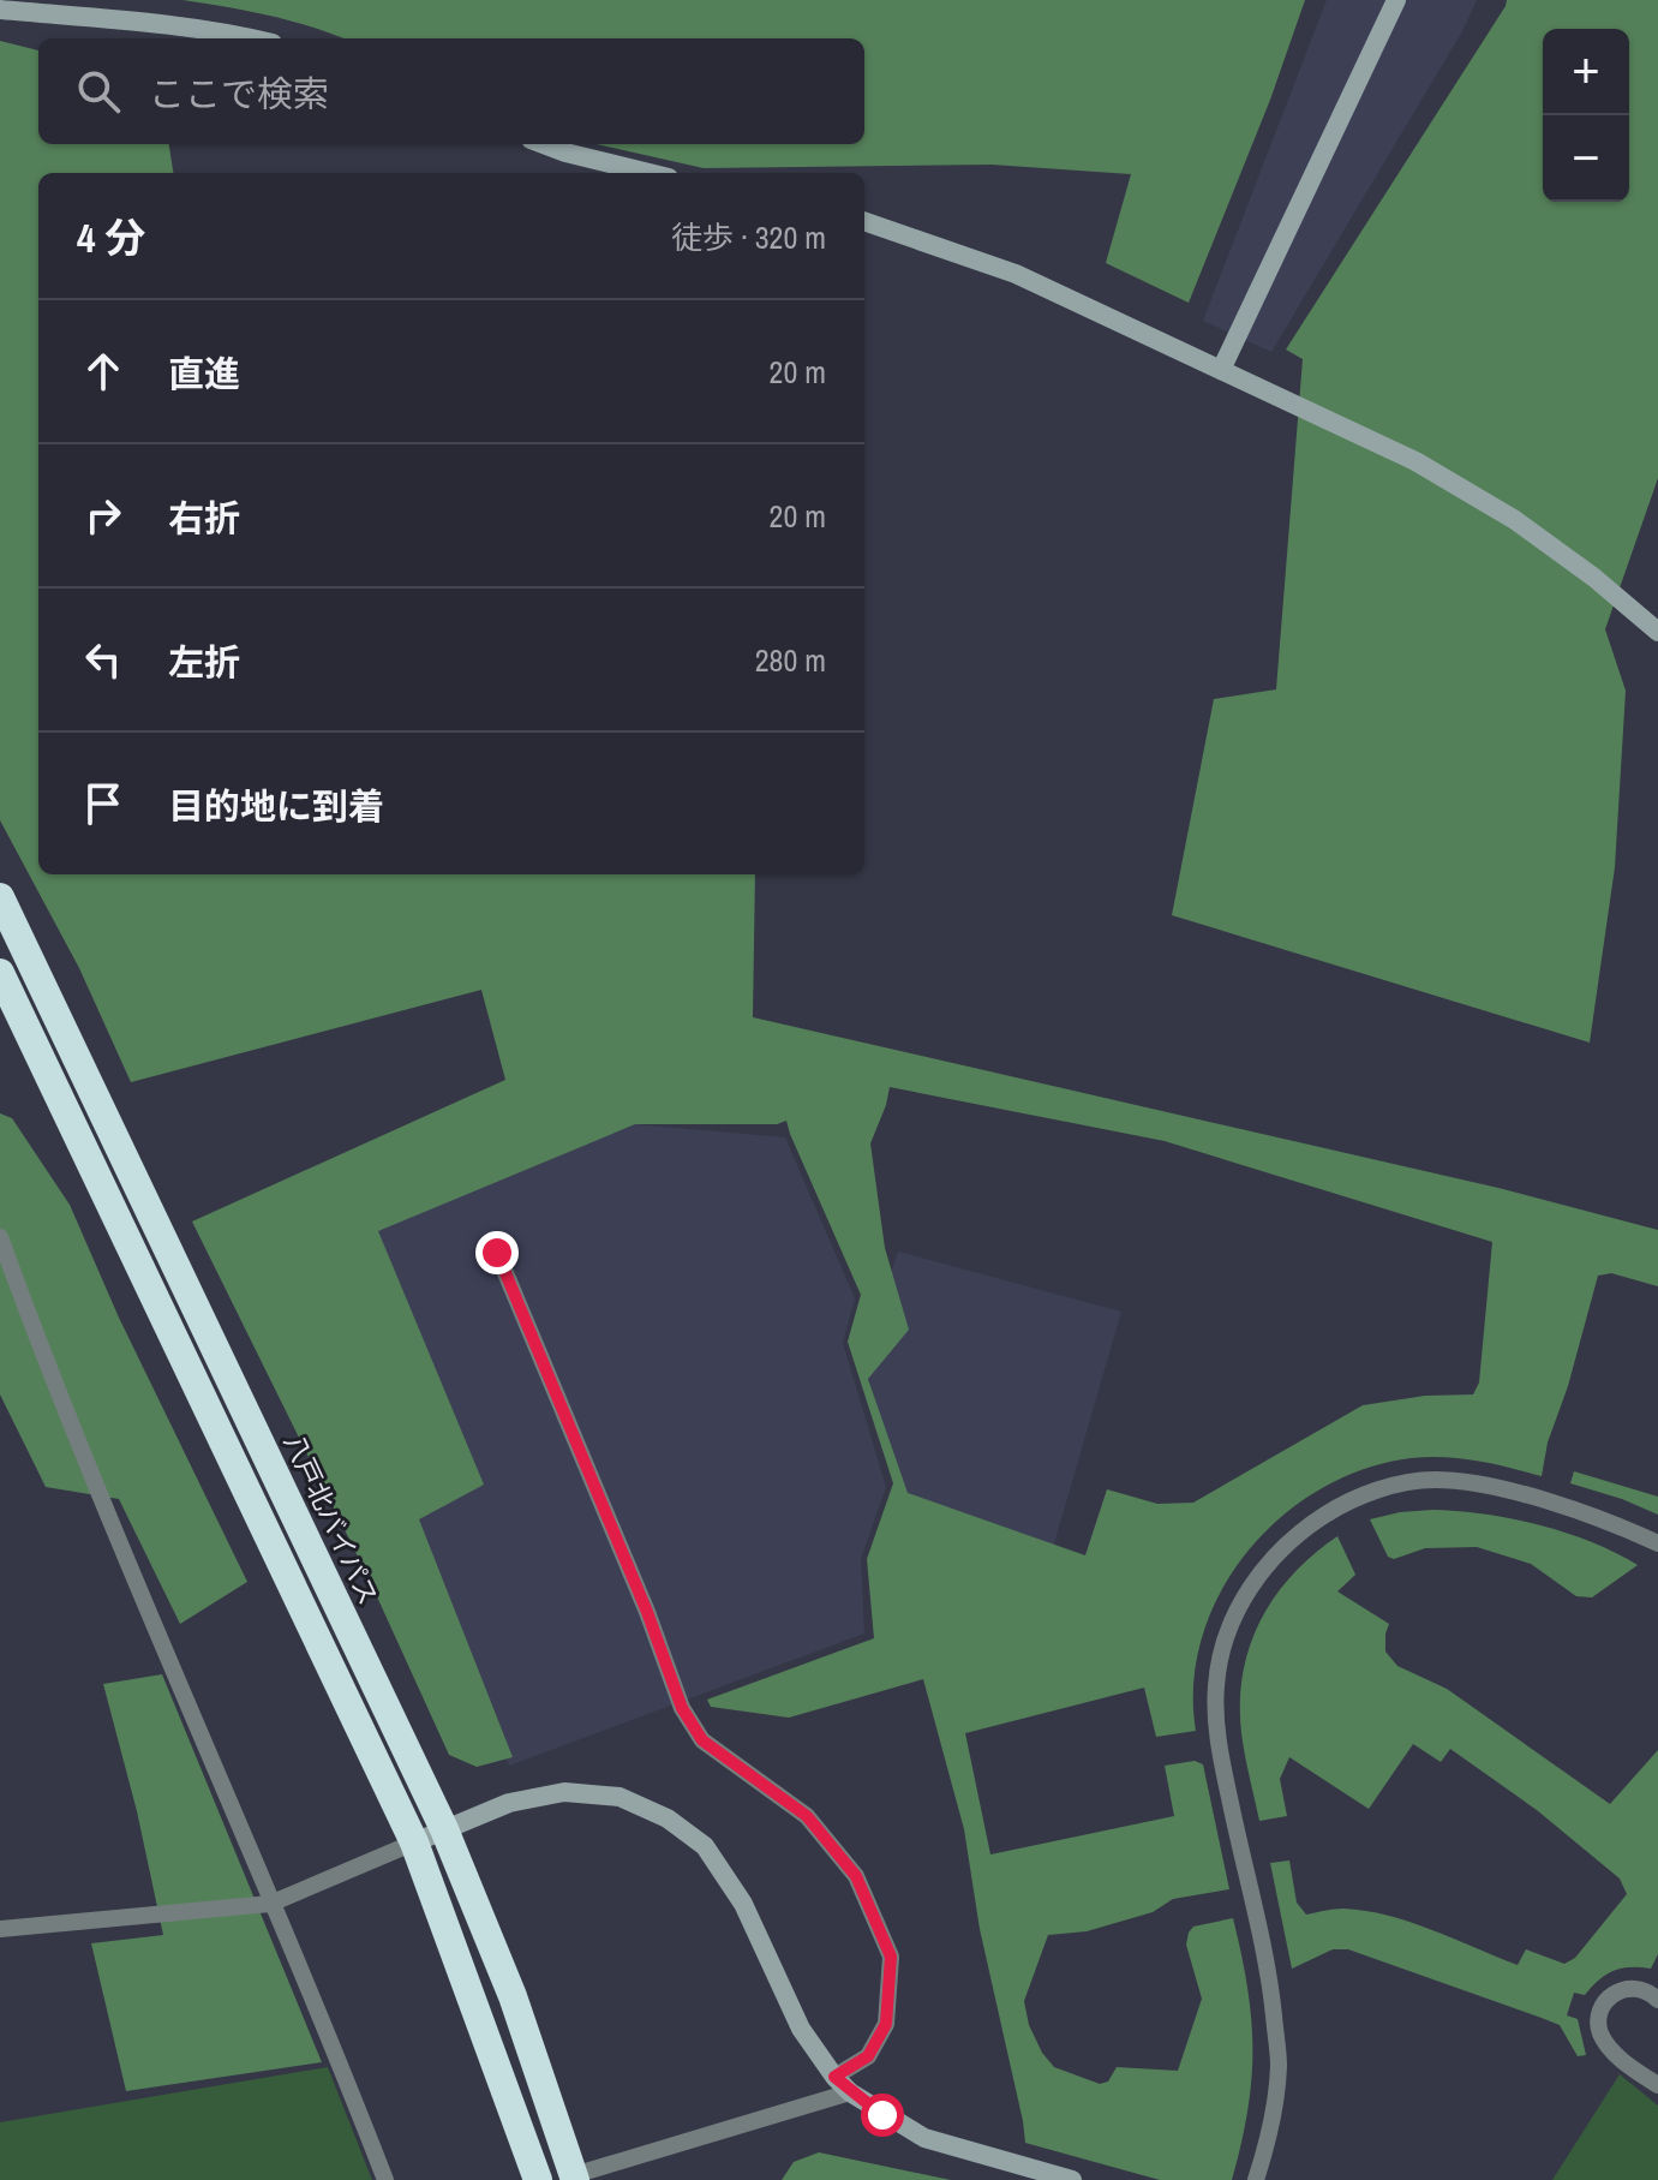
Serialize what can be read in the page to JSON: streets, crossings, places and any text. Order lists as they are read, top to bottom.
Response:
{
  "streets": {
    "highway": ["八戸北バイパス"]
  },
  "page": {
    "map_buttons": ["+", "−"],
    "search": "ここで検索",
    "heading": ["4 分", "徒歩 · 320 m"],
    "list": [
      ["直進", "20 m"],
      ["右折", "20 m"],
      ["左折", "280 m"],
      "目的地に到着"
    ]
  }
}
